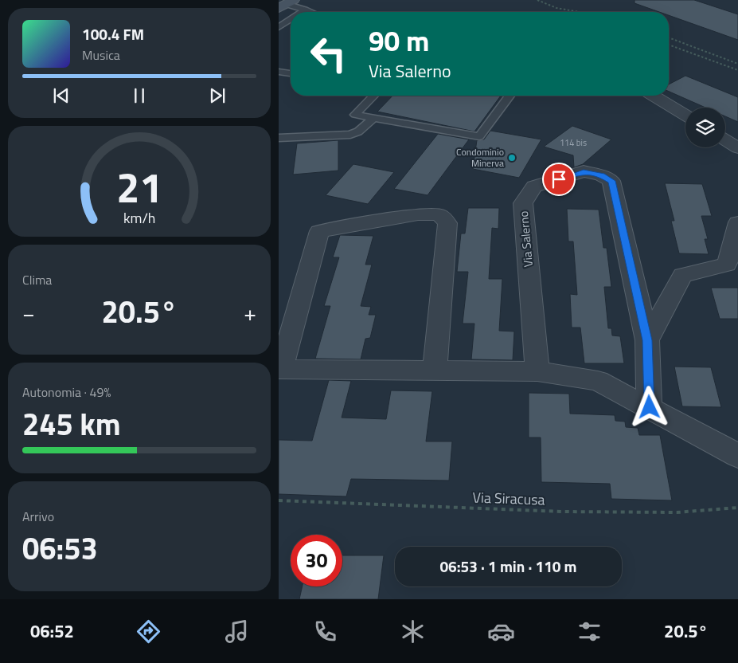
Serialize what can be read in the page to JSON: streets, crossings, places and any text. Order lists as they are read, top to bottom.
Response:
{
  "streets": {
    "street": ["Via Salerno"],
    "path": ["Via Siracusa"]
  },
  "places": ["Condominio Minerva"],
  "house_numbers": ["114 bis"],
  "page": {
    "turn": ["90 m", "Via Salerno"],
    "song": ["100.4 FM", "Musica"],
    "tile": [
      "Clima",
      ["Autonomia · 49%", "245 km"],
      ["Arrivo", "06:53"]
    ],
    "heat": ["−", "20.5°", "+"],
    "limit": "30",
    "trip": "06:53 · 1 min · 110 m",
    "tabs": ["06:52", "20.5°"],
    "gauge": ["21", "km/h"]
  }
}
